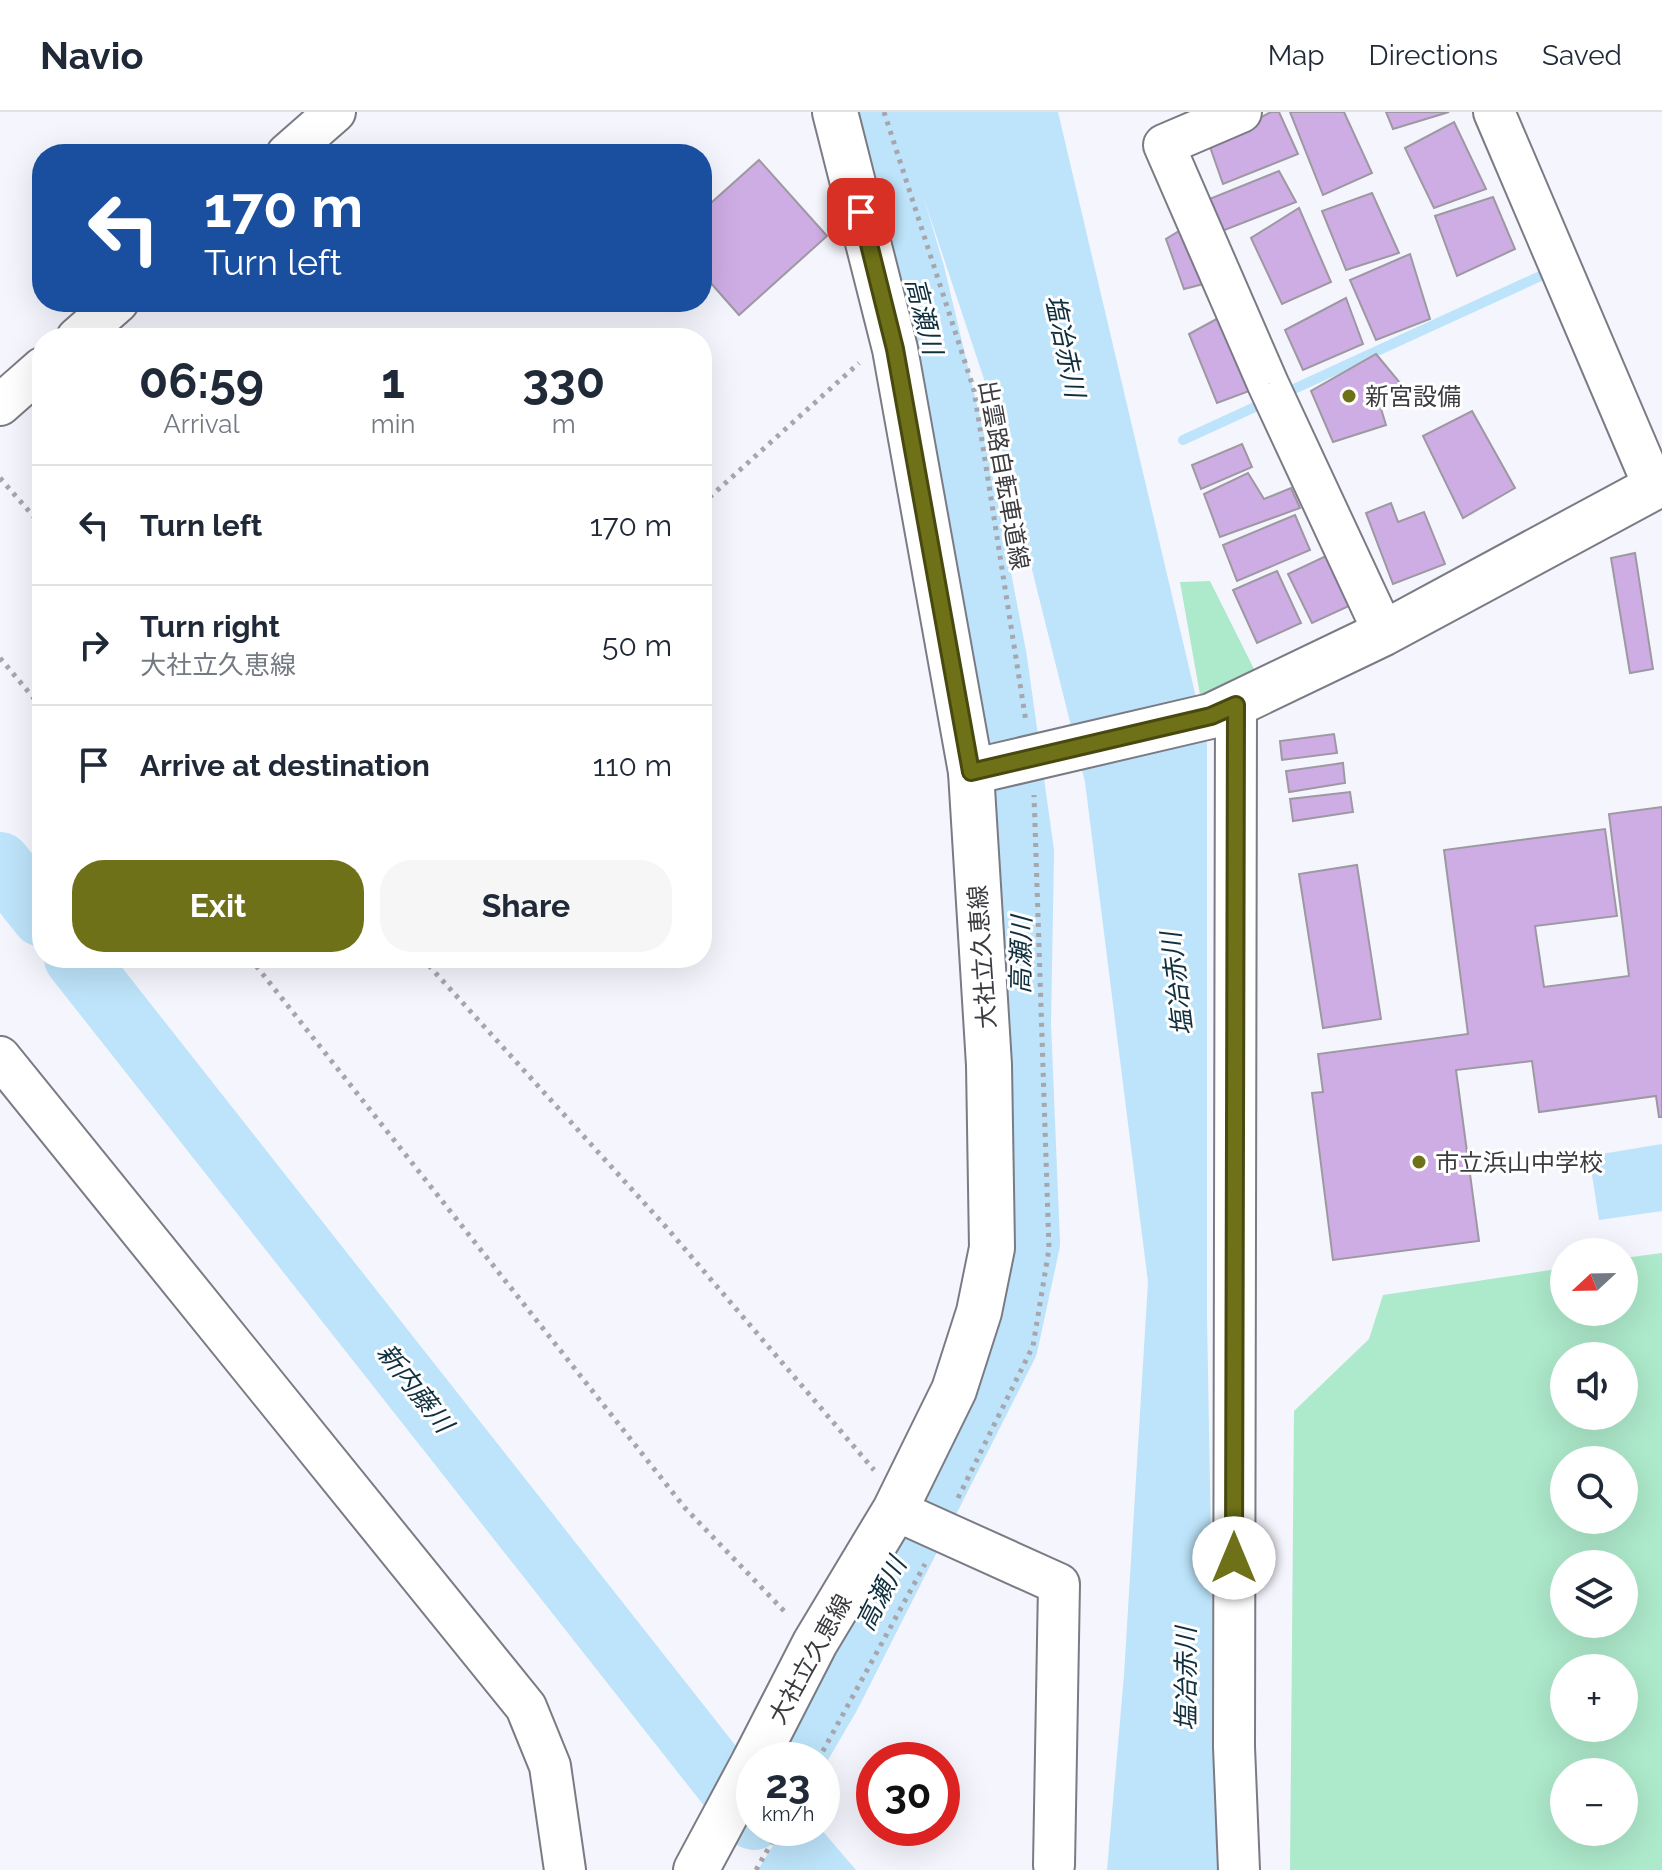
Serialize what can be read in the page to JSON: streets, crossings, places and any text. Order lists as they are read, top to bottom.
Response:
{
  "streets": {
    "main road": ["大社立久恵線"],
    "path": ["出雲路自転車道線"]
  },
  "water": ["高瀬川", "塩冶赤川", "新内藤川"],
  "places": ["新宮設備", "市立浜山中学校"],
  "north": "left",
  "page": {
    "header": "Navio",
    "nav": ["Map", "Directions", "Saved"],
    "turn": ["170 m", "Turn left"],
    "eta": [
      "06:59",
      "Arrival",
      "1",
      "min",
      "330",
      "m"
    ],
    "list": [
      {
        "name": "Turn left",
        "value": "170 m"
      },
      {
        "name": "Turn right",
        "note": "大社立久恵線",
        "value": "50 m"
      },
      {
        "name": "Arrive at destination",
        "value": "110 m"
      }
    ],
    "buttons": ["Exit", "Share"],
    "map_buttons": ["+", "−"],
    "speed": "23 km/h",
    "limit": "30"
  }
}
